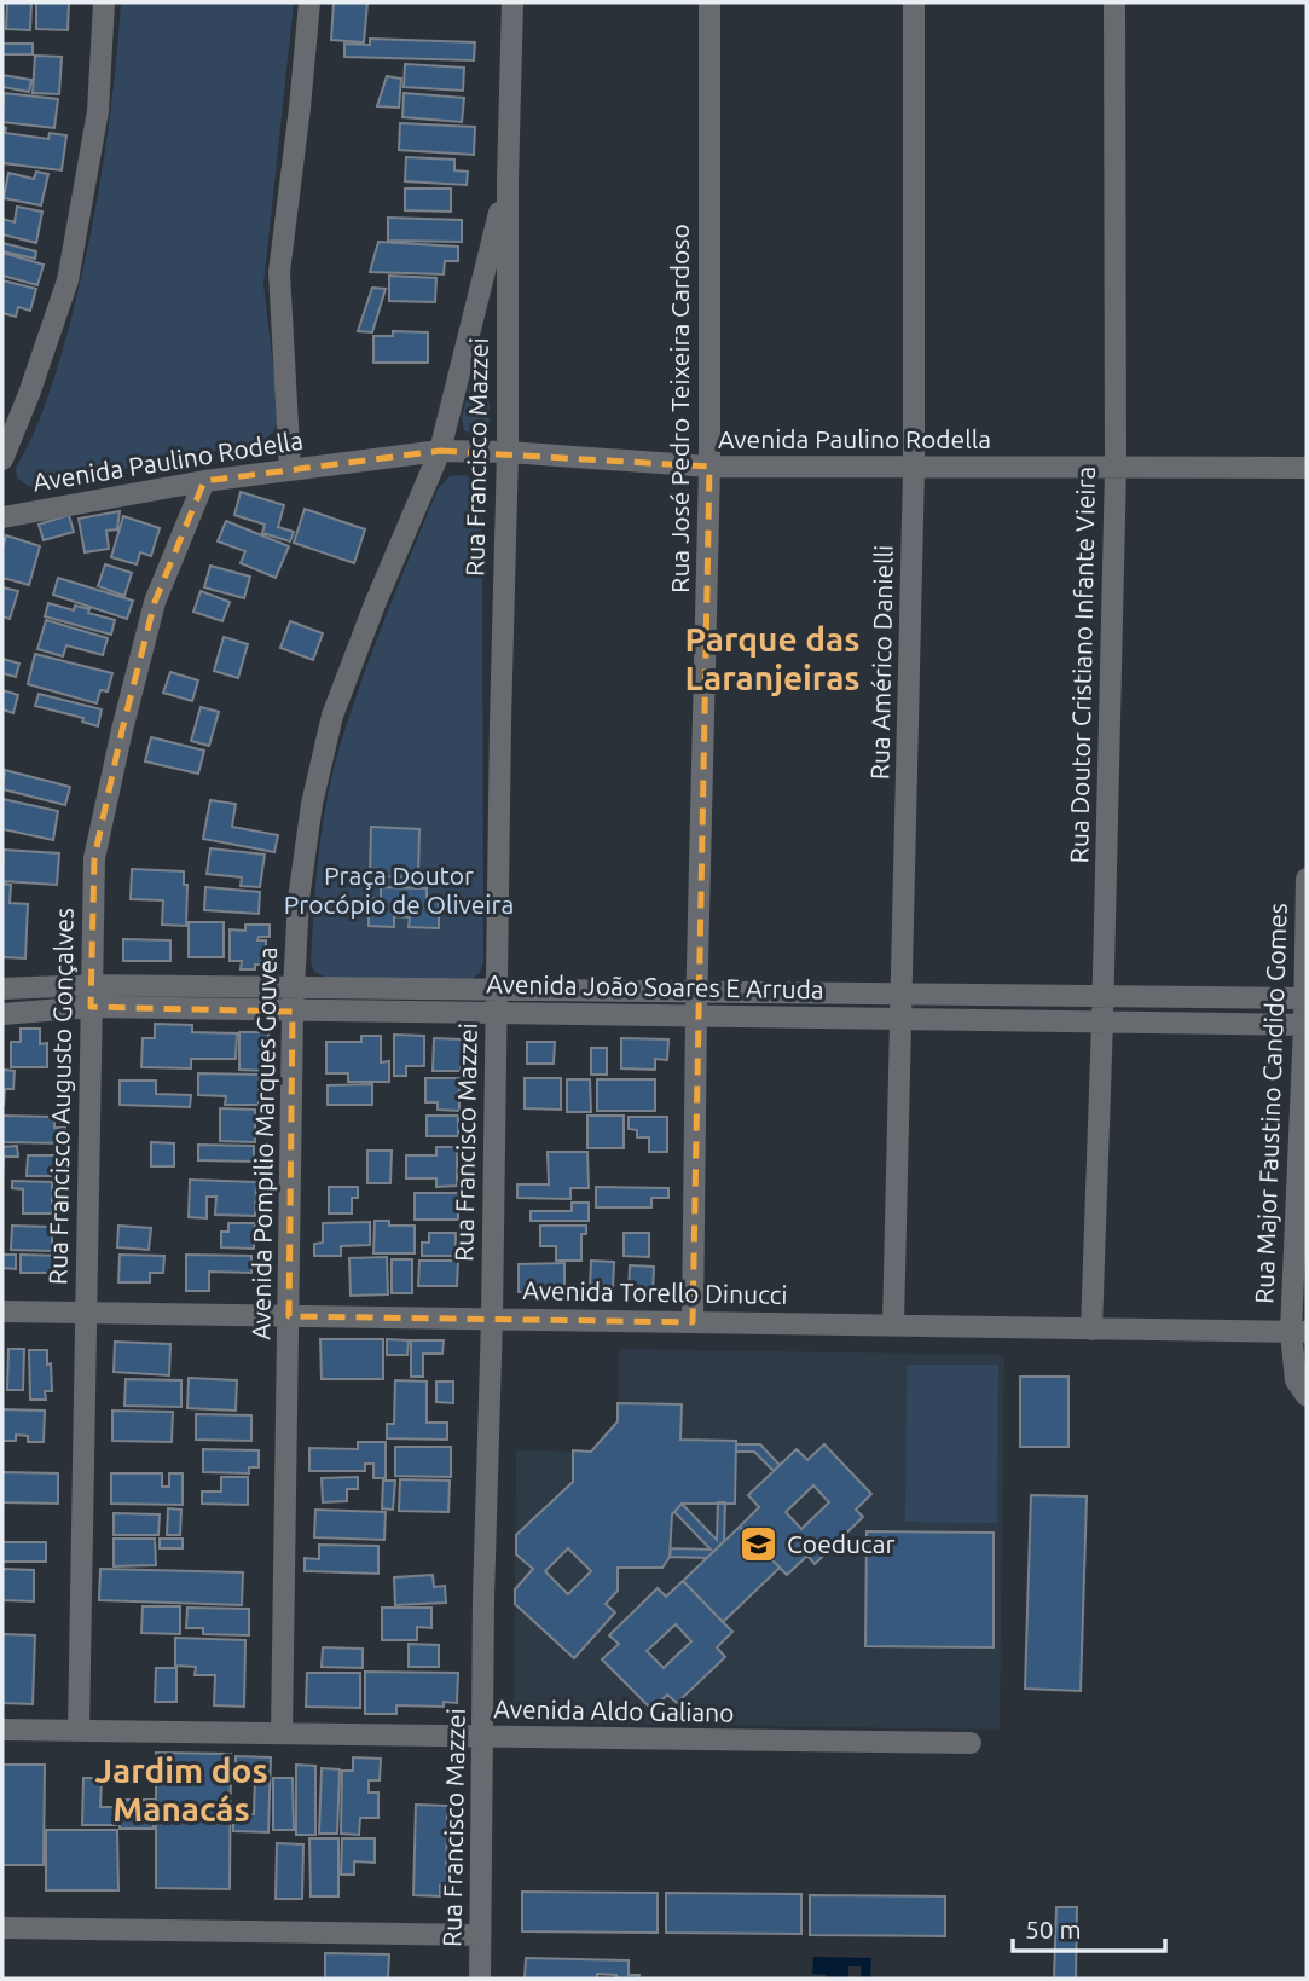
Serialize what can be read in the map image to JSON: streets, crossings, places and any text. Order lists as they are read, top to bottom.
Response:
{
  "streets": {
    "street": [
      "Rua José Pedro Teixeira Cardoso",
      "Avenida Paulino Rodella",
      "Rua Francisco Mazzei",
      "Rua Américo Danielli",
      "Rua Doutor Cristiano Infante Vieira",
      "Avenida João Soares E Arruda",
      "Rua Francisco Augusto Gonçalves",
      "Rua Major Faustino Candido Gomes",
      "Avenida Pompilio Marques Gouvea",
      "Avenida Torello Dinucci",
      "Avenida Aldo Galiano"
    ]
  },
  "crossings": [
    ["Rua José Pedro Teixeira Cardoso", "Avenida Paulino Rodella"],
    ["Rua José Pedro Teixeira Cardoso", "Avenida João Soares E Arruda"],
    ["Rua José Pedro Teixeira Cardoso", "Avenida Torello Dinucci"],
    ["Avenida Paulino Rodella", "Rua Francisco Mazzei"],
    ["Avenida Paulino Rodella", "Rua Américo Danielli"],
    ["Avenida Paulino Rodella", "Rua Doutor Cristiano Infante Vieira"],
    ["Avenida Paulino Rodella", "Rua Francisco Augusto Gonçalves"],
    ["Avenida Paulino Rodella", "Avenida Pompilio Marques Gouvea"],
    ["Rua Francisco Mazzei", "Avenida João Soares E Arruda"],
    ["Rua Francisco Mazzei", "Avenida Pompilio Marques Gouvea"],
    ["Rua Francisco Mazzei", "Avenida Torello Dinucci"],
    ["Rua Francisco Mazzei", "Avenida Aldo Galiano"],
    ["Rua Américo Danielli", "Avenida João Soares E Arruda"],
    ["Rua Américo Danielli", "Avenida Torello Dinucci"],
    ["Rua Doutor Cristiano Infante Vieira", "Avenida João Soares E Arruda"],
    ["Rua Doutor Cristiano Infante Vieira", "Avenida Torello Dinucci"],
    ["Avenida João Soares E Arruda", "Rua Francisco Augusto Gonçalves"],
    ["Avenida João Soares E Arruda", "Rua Major Faustino Candido Gomes"],
    ["Avenida João Soares E Arruda", "Avenida Pompilio Marques Gouvea"],
    ["Rua Francisco Augusto Gonçalves", "Avenida Torello Dinucci"],
    ["Rua Francisco Augusto Gonçalves", "Avenida Aldo Galiano"],
    ["Rua Major Faustino Candido Gomes", "Avenida Torello Dinucci"],
    ["Avenida Pompilio Marques Gouvea", "Avenida Torello Dinucci"],
    ["Avenida Pompilio Marques Gouvea", "Avenida Aldo Galiano"]
  ],
  "districts": ["Parque das Laranjeiras", "Jardim dos Manacás"],
  "parks": ["Praça Doutor Procópio de Oliveira"],
  "places": {
    "school or university": ["Coeducar"]
  },
  "scale_bar": "50 m"
}
